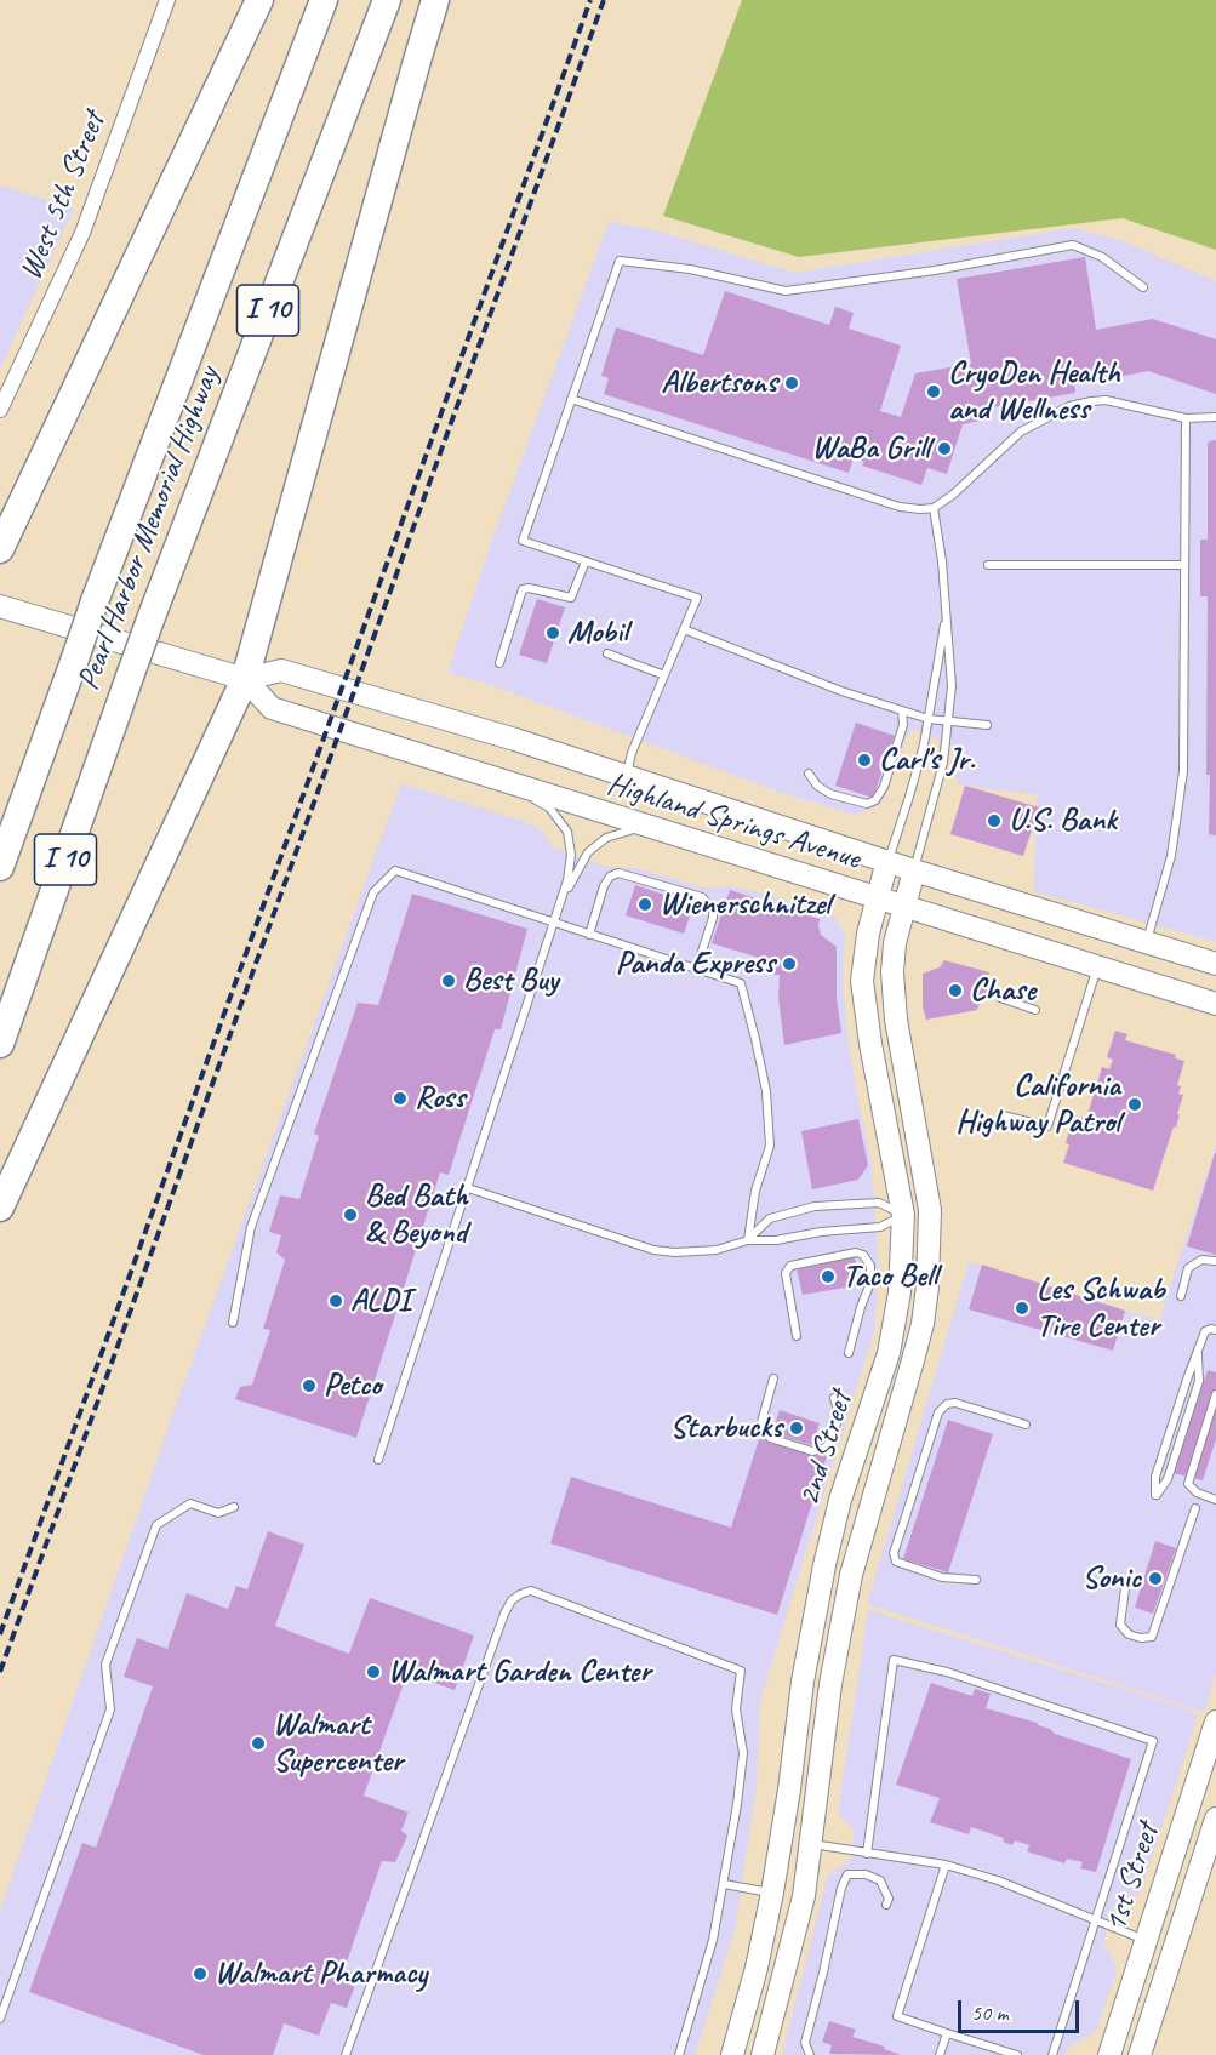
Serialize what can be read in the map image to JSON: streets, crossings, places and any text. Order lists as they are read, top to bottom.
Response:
{
  "streets": {
    "highway": ["I 10", "Pearl Harbor Memorial Highway"],
    "street": [
      "West 5th Street",
      "Highland Springs Avenue",
      "2nd Street",
      "1st Street"
    ]
  },
  "crossings": [
    ["Highland Springs Avenue", "2nd Street"]
  ],
  "places": [
    "Albertsons",
    "CryoDen Health and Wellness",
    "WaBa Grill",
    "Mobil",
    "Carl's Jr.",
    "U.S. Bank",
    "Wienerschnitzel",
    "Panda Express",
    "Best Buy",
    "Chase",
    "Ross",
    "California Highway Patrol",
    "Bed Bath & Beyond",
    "Taco Bell",
    "ALDI",
    "Les Schwab Tire Center",
    "Petco",
    "Starbucks",
    "Sonic",
    "Walmart Garden Center",
    "Walmart Supercenter",
    "Walmart Pharmacy"
  ],
  "scale_bar": "50 m"
}
